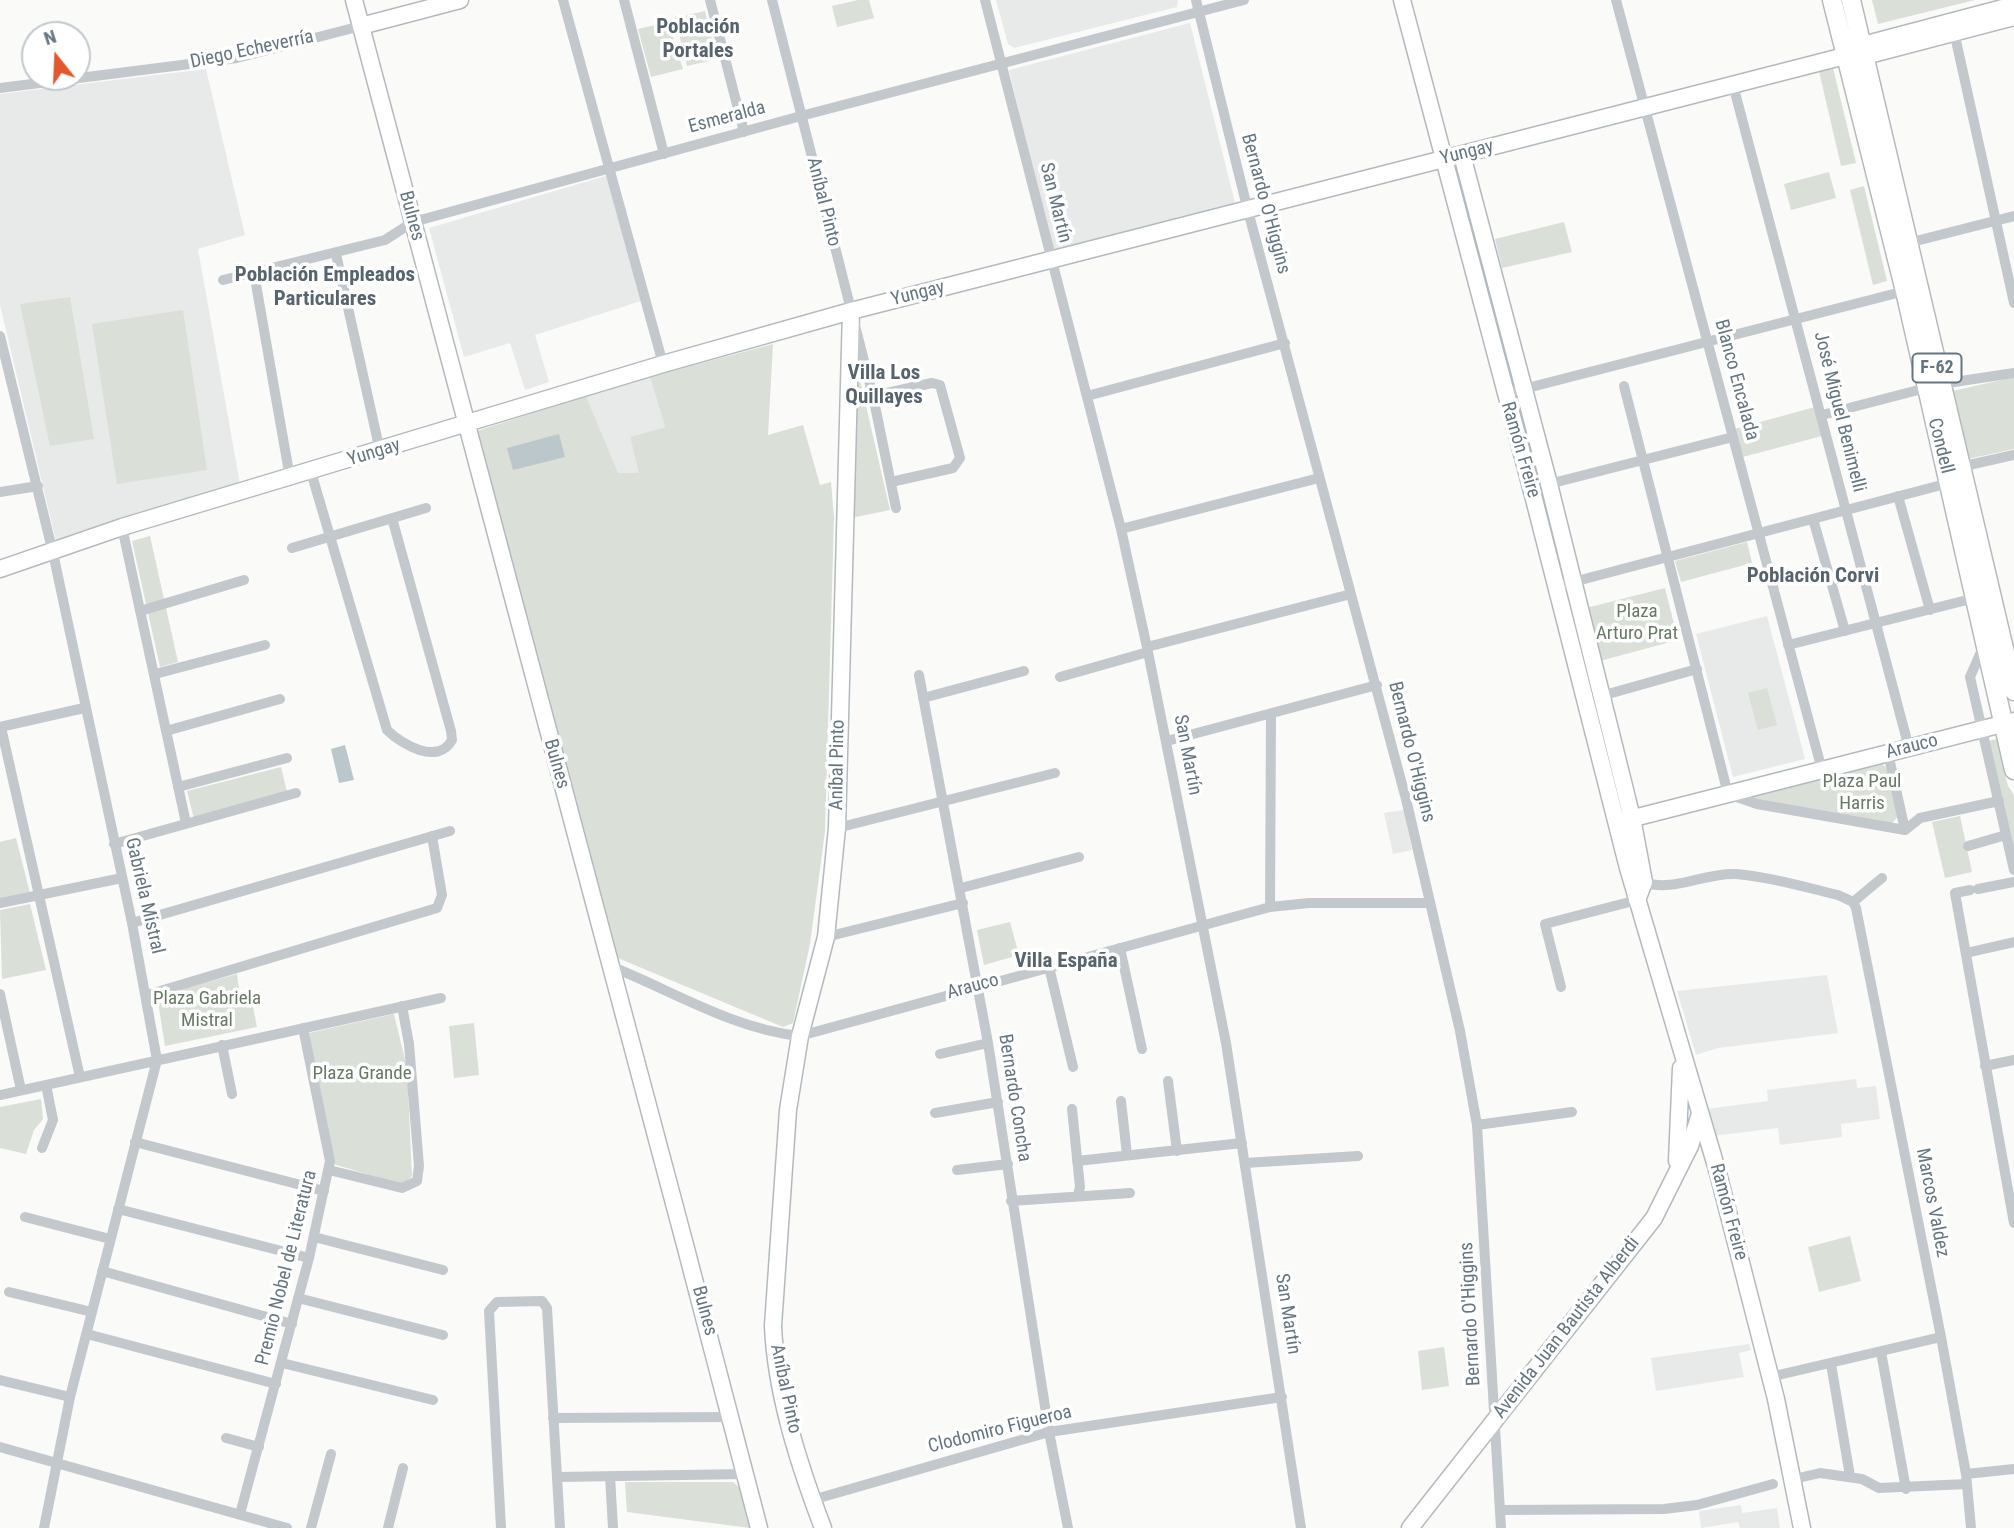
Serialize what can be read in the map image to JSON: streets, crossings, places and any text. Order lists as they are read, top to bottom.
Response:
{
  "streets": {
    "main road": ["F-62", "Condell"],
    "street": [
      "Diego Echeverría",
      "Esmeralda",
      "Yungay",
      "Aníbal Pinto",
      "San Martín",
      "Bernardo O'Higgins",
      "Bulnes",
      "Blanco Encalada",
      "José Miguel Benimelli",
      "Ramón Freire",
      "Arauco",
      "Gabriela Mistral",
      "Bernardo Concha",
      "Marcos Valdez",
      "Premio Nobel de Literatura",
      "Avenida Juan Bautista Alberdi",
      "Clodomiro Figueroa"
    ]
  },
  "crossings": [
    ["Diego Echeverría", "Bulnes"],
    ["Esmeralda", "Aníbal Pinto"],
    ["Esmeralda", "San Martín"],
    ["Esmeralda", "Bernardo O'Higgins"],
    ["Esmeralda", "Bulnes"],
    ["Yungay", "Aníbal Pinto"],
    ["Yungay", "San Martín"],
    ["Yungay", "Bernardo O'Higgins"],
    ["Yungay", "Bulnes"],
    ["Yungay", "Blanco Encalada"],
    ["Yungay", "José Miguel Benimelli"],
    ["Yungay", "Condell"],
    ["Yungay", "Ramón Freire"],
    ["Yungay", "Gabriela Mistral"],
    ["Aníbal Pinto", "Arauco"],
    ["Aníbal Pinto", "Clodomiro Figueroa"],
    ["San Martín", "Arauco"],
    ["San Martín", "Clodomiro Figueroa"],
    ["Bernardo O'Higgins", "Arauco"],
    ["Bernardo O'Higgins", "Avenida Juan Bautista Alberdi"],
    ["Bulnes", "Arauco"],
    ["Blanco Encalada", "Arauco"],
    ["José Miguel Benimelli", "Arauco"],
    ["Condell", "Arauco"],
    ["Ramón Freire", "Arauco"],
    ["Ramón Freire", "Avenida Juan Bautista Alberdi"],
    ["Arauco", "Bernardo Concha"],
    ["Bernardo Concha", "Clodomiro Figueroa"]
  ],
  "districts": [
    "Población Portales",
    "Población Empleados Particulares",
    "Villa Los Quillayes",
    "Población Corvi",
    "Villa España"
  ],
  "parks": [
    "Plaza Arturo Prat",
    "Plaza Paul Harris",
    "Plaza Gabriela Mistral",
    "Plaza Grande"
  ],
  "north": "top"
}
